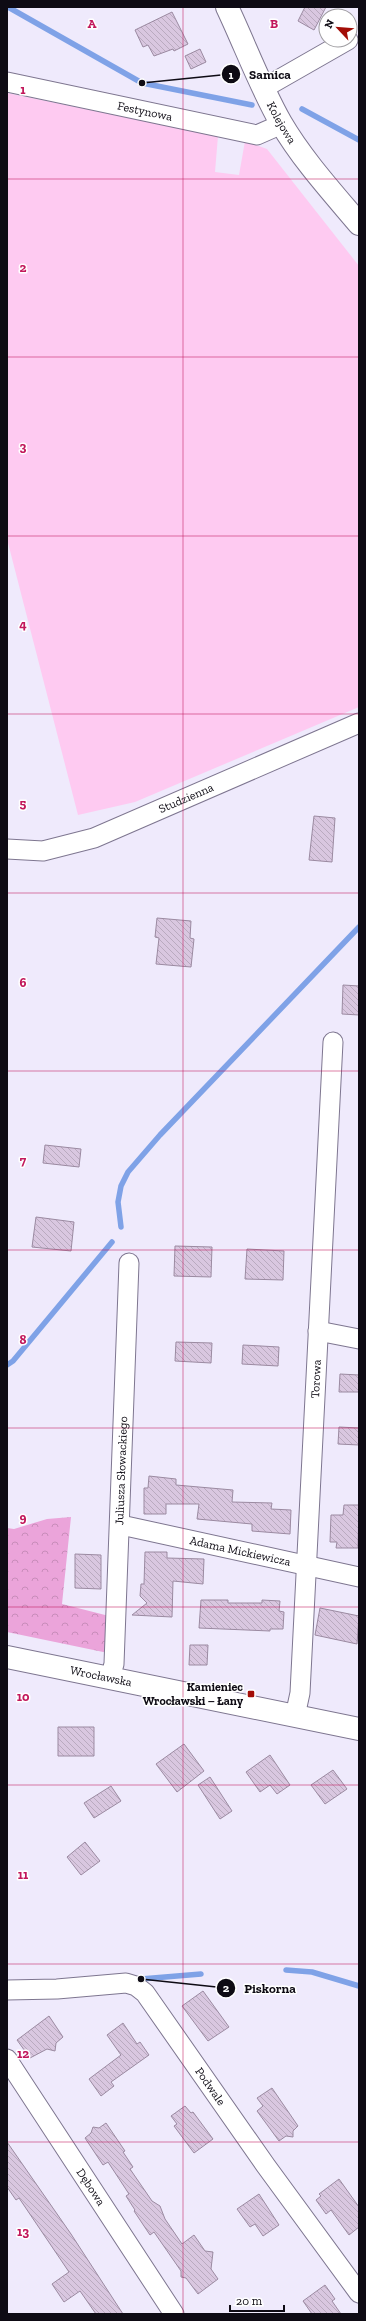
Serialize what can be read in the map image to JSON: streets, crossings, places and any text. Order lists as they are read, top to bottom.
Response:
{
  "streets": {
    "main road": ["Kolejowa", "Wrocławska"],
    "street": [
      "Festynowa",
      "Studzienna",
      "Torowa",
      "Juliusza Słowackiego",
      "Adama Mickiewicza",
      "Podwale",
      "Dębowa"
    ]
  },
  "crossings": [
    ["Festynowa", "Kolejowa"],
    ["Torowa", "Adama Mickiewicza"],
    ["Torowa", "Wrocławska"],
    ["Juliusza Słowackiego", "Adama Mickiewicza"],
    ["Juliusza Słowackiego", "Wrocławska"]
  ],
  "places": {
    "other": ["Samica", "Piskorna"],
    "transit": ["Kamieniec Wrocławski – Łany"]
  },
  "scale_bar": "20 m",
  "north": "top left",
  "grid": {
    "columns": ["A", "B"],
    "rows": [
      "1",
      "2",
      "3",
      "4",
      "5",
      "6",
      "7",
      "8",
      "9",
      "10",
      "11",
      "12",
      "13"
    ]
  }
}
